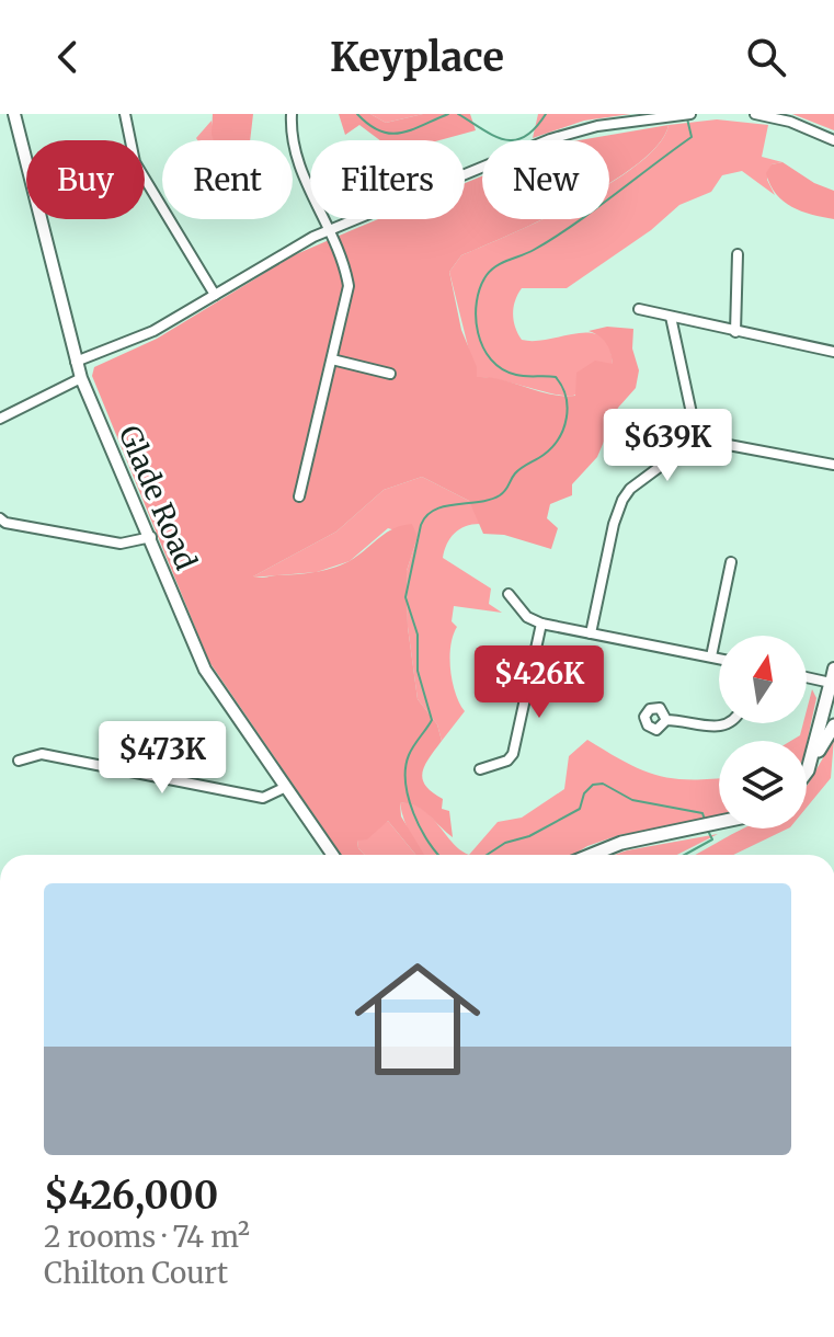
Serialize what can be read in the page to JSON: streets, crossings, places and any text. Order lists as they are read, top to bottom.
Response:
{
  "streets": {
    "street": ["Glade Road"]
  },
  "north": "top",
  "page": {
    "header": "Keyplace",
    "chip": [
      "Buy",
      "Rent",
      "Filters",
      "New"
    ],
    "price": ["$639K", "$426K", "$473K"],
    "list": [
      {
        "name": "$426,000",
        "note": "2 rooms · 74 m² · Chilton Court"
      }
    ]
  }
}
